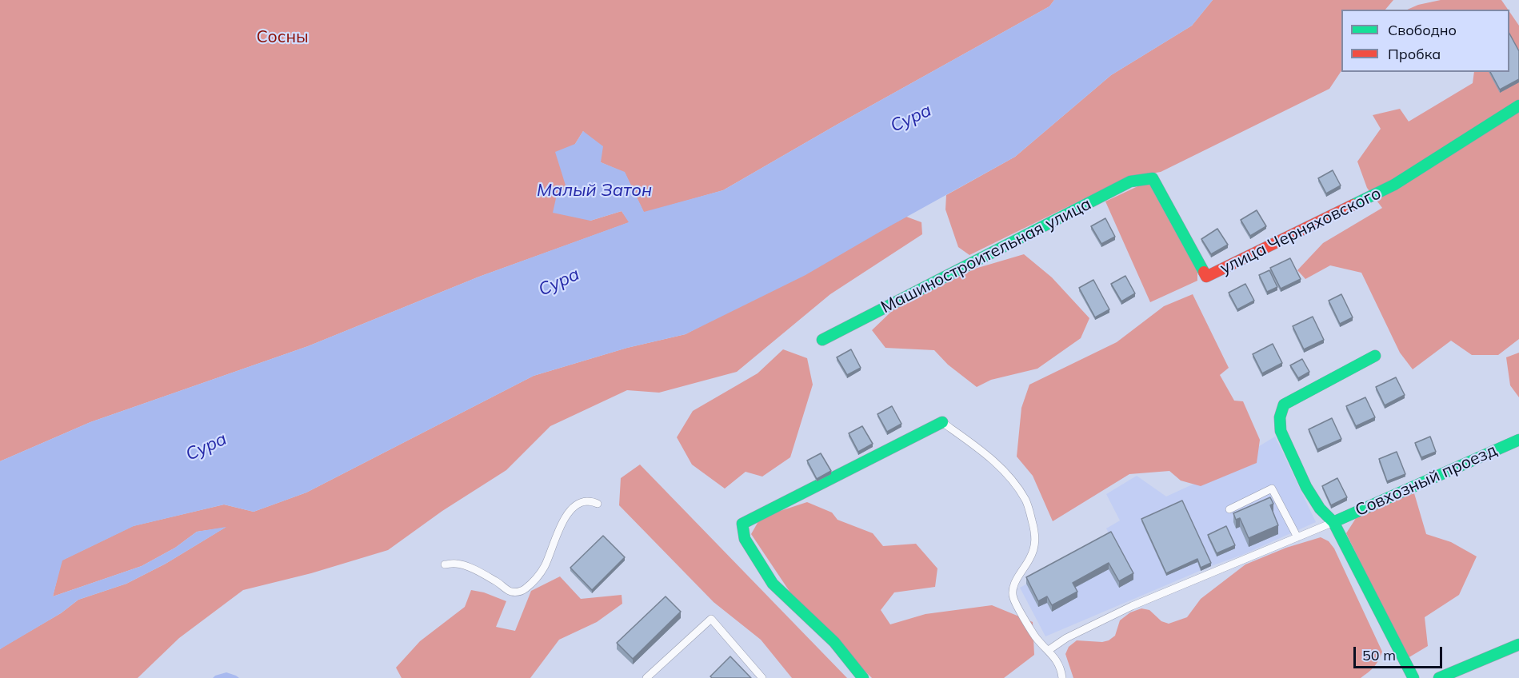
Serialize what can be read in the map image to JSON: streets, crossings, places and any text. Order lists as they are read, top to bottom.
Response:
{
  "streets": {
    "street": ["улица Черняховского", "Машиностроительная улица", "Совхозный проезд"]
  },
  "crossings": [
    ["улица Черняховского", "Машиностроительная улица"]
  ],
  "water": ["Сура", "Малый Затон"],
  "parks": ["Сосны"],
  "legend": ["Свободно", "Пробка"],
  "scale_bar": "50 m"
}
